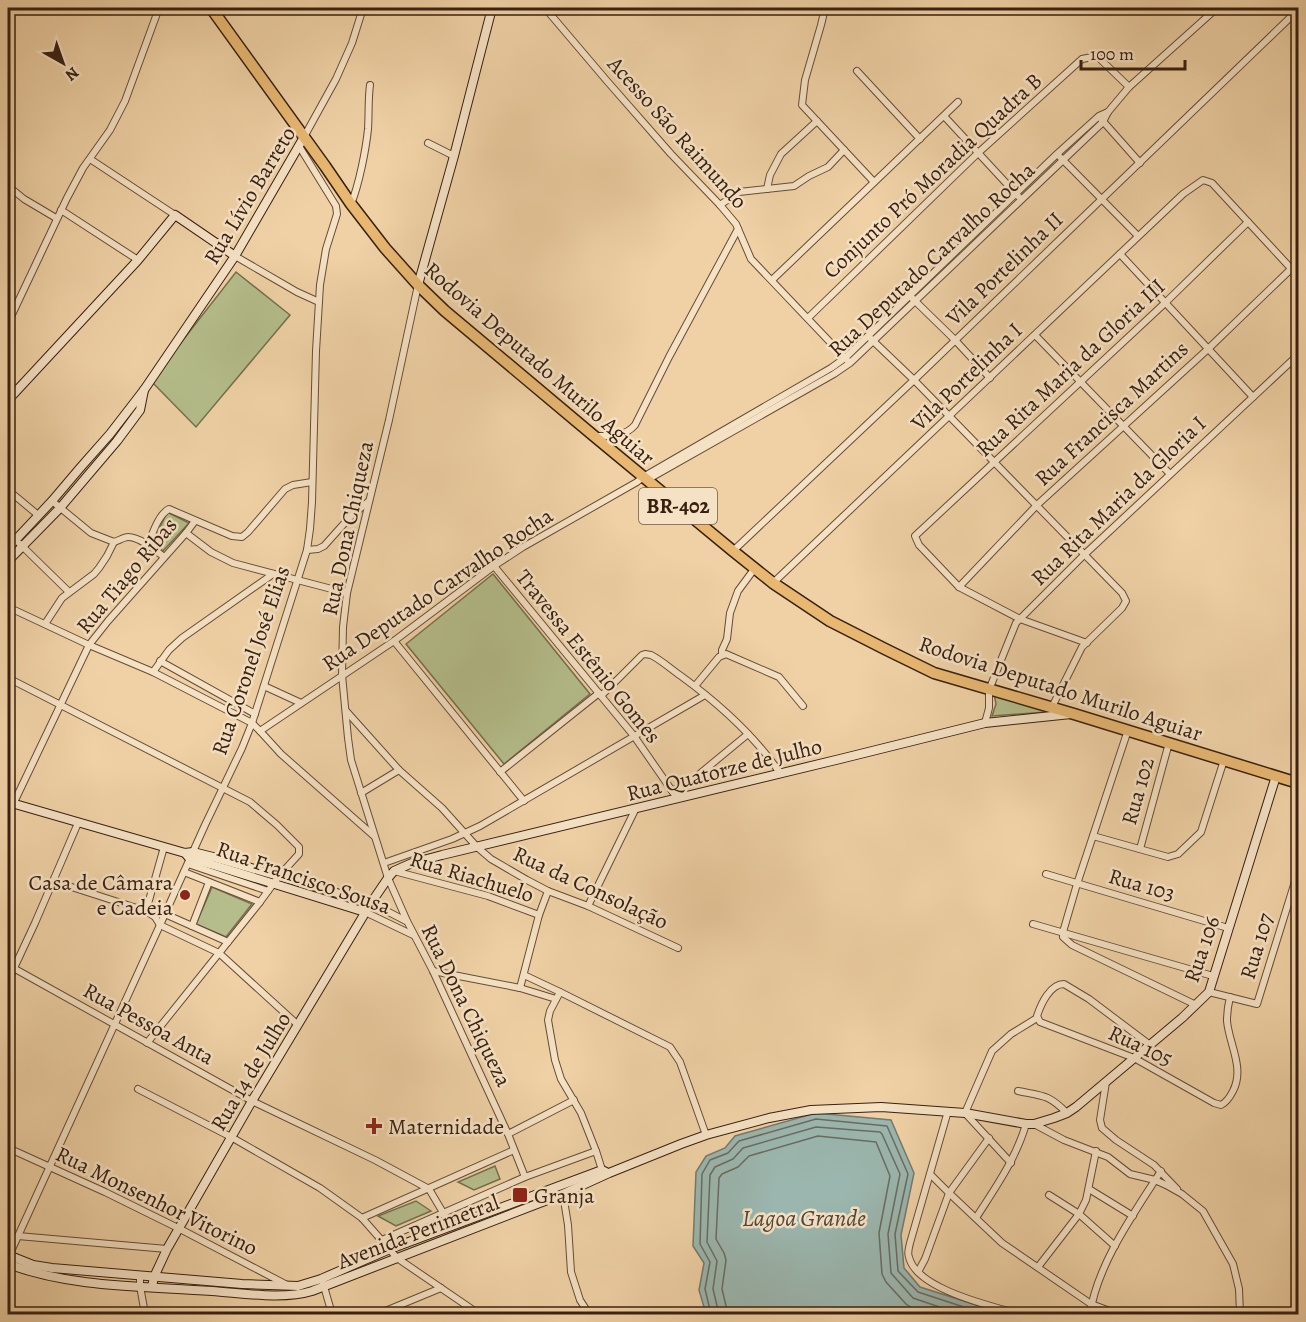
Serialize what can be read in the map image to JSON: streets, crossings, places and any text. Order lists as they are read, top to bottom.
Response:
{
  "streets": {
    "highway": ["Rodovia Deputado Murilo Aguiar", "BR-402"],
    "street": [
      "Acesso São Raimundo",
      "Conjunto Pró Moradia Quadra B",
      "Rua Lívio Barreto",
      "Rua Deputado Carvalho Rocha",
      "Vila Portelinha II",
      "Rua Rita Maria da Gloria III",
      "Vila Portelinha I",
      "Rua Francisca Martins",
      "Rua Rita Maria da Gloria I",
      "Rua Dona Chiqueza",
      "Rua Tiago Ribas",
      "Travessa Estênio Gomes",
      "Rua Coronel José Elias",
      "Rua Quatorze de Julho",
      "Rua 102",
      "Rua Riachuelo",
      "Rua Francisco Sousa",
      "Rua 103",
      "Rua da Consolação",
      "Rua 107",
      "Rua 106",
      "Rua Pessoa Anta",
      "Rua 105",
      "Rua 14 de Julho",
      "Rua Monsenhor Vitorino",
      "Avenida Perimetral"
    ]
  },
  "crossings": [
    ["Acesso São Raimundo", "Conjunto Pró Moradia Quadra B"],
    ["Acesso São Raimundo", "Rua Deputado Carvalho Rocha"],
    ["Conjunto Pró Moradia Quadra B", "Rua Deputado Carvalho Rocha"],
    ["Rua Lívio Barreto", "Rodovia Deputado Murilo Aguiar"],
    ["Rua Lívio Barreto", "Rua Coronel José Elias"],
    ["Rua Deputado Carvalho Rocha", "Rodovia Deputado Murilo Aguiar"],
    ["Rua Deputado Carvalho Rocha", "Rua Dona Chiqueza"],
    ["Rua Deputado Carvalho Rocha", "Travessa Estênio Gomes"],
    ["Vila Portelinha II", "Rodovia Deputado Murilo Aguiar"],
    ["Rodovia Deputado Murilo Aguiar", "Vila Portelinha I"],
    ["Rodovia Deputado Murilo Aguiar", "Rua Rita Maria da Gloria I"],
    ["Rodovia Deputado Murilo Aguiar", "Rua Dona Chiqueza"],
    ["Rodovia Deputado Murilo Aguiar", "Rua Coronel José Elias"],
    ["Rodovia Deputado Murilo Aguiar", "Rua Quatorze de Julho"],
    ["Rodovia Deputado Murilo Aguiar", "Rua 102"],
    ["Rodovia Deputado Murilo Aguiar", "Rua 106"],
    ["Rua Rita Maria da Gloria III", "Vila Portelinha I"],
    ["Rua Rita Maria da Gloria III", "Rua Francisca Martins"],
    ["Rua Rita Maria da Gloria I", "Rua Quatorze de Julho"],
    ["Rua Dona Chiqueza", "Rua Quatorze de Julho"],
    ["Rua Dona Chiqueza", "Rua Riachuelo"],
    ["Rua Dona Chiqueza", "Rua Francisco Sousa"],
    ["Rua Dona Chiqueza", "Rua da Consolação"],
    ["Rua Dona Chiqueza", "Rua 14 de Julho"],
    ["Rua Tiago Ribas", "Rua Francisco Sousa"],
    ["Travessa Estênio Gomes", "Rua Quatorze de Julho"],
    ["Rua Coronel José Elias", "Rua Francisco Sousa"],
    ["Rua Coronel José Elias", "Rua Pessoa Anta"],
    ["Rua Coronel José Elias", "Rua Monsenhor Vitorino"],
    ["Rua Coronel José Elias", "Avenida Perimetral"],
    ["Rua Quatorze de Julho", "Rua Riachuelo"],
    ["Rua Quatorze de Julho", "Rua da Consolação"],
    ["Rua Quatorze de Julho", "Rua 14 de Julho"],
    ["Rua Riachuelo", "Rua 14 de Julho"],
    ["Rua Francisco Sousa", "Rua 14 de Julho"],
    ["Rua 103", "Rua 106"],
    ["Rua 107", "Rua 106"],
    ["Rua 107", "Rua 105"],
    ["Rua 106", "Rua 105"],
    ["Rua Pessoa Anta", "Rua 14 de Julho"],
    ["Rua 14 de Julho", "Rua Monsenhor Vitorino"],
    ["Rua 14 de Julho", "Avenida Perimetral"],
    ["Rua Monsenhor Vitorino", "Avenida Perimetral"]
  ],
  "water": ["Lagoa Grande"],
  "places": {
    "other": ["Casa de Câmara e Cadeia"],
    "health": ["Maternidade"],
    "transit": ["Granja"]
  },
  "scale_bar": "100 m",
  "north": "bottom right"
}
